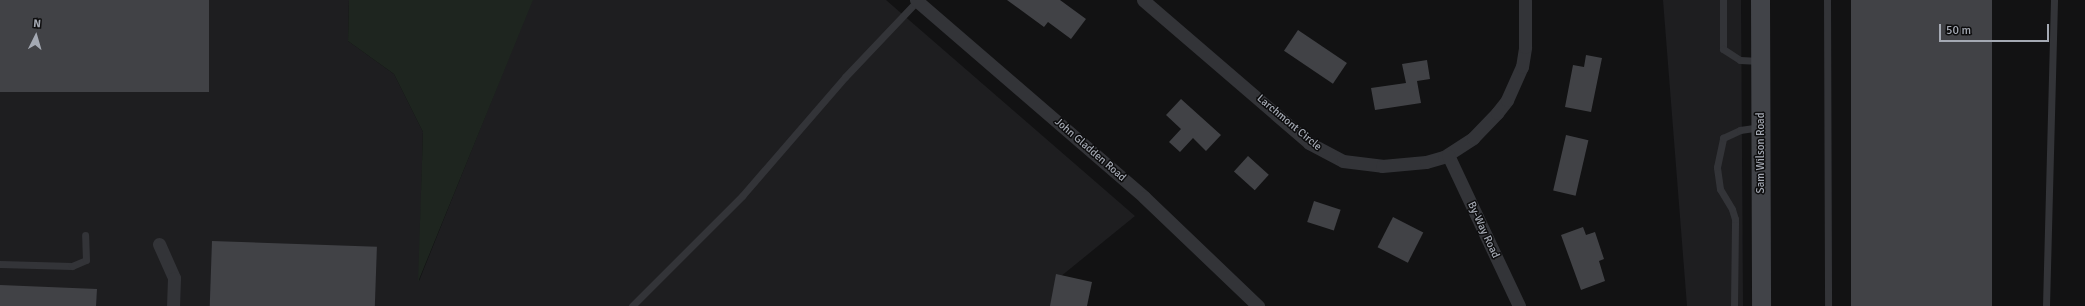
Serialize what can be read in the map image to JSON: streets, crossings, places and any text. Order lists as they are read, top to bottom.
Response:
{
  "streets": {
    "street": [
      "Larchmont Circle",
      "John Gladden Road",
      "Sam Wilson Road",
      "By-Way Road"
    ]
  },
  "crossings": [
    ["Larchmont Circle", "By-Way Road"]
  ],
  "scale_bar": "50 m",
  "north": "top"
}
